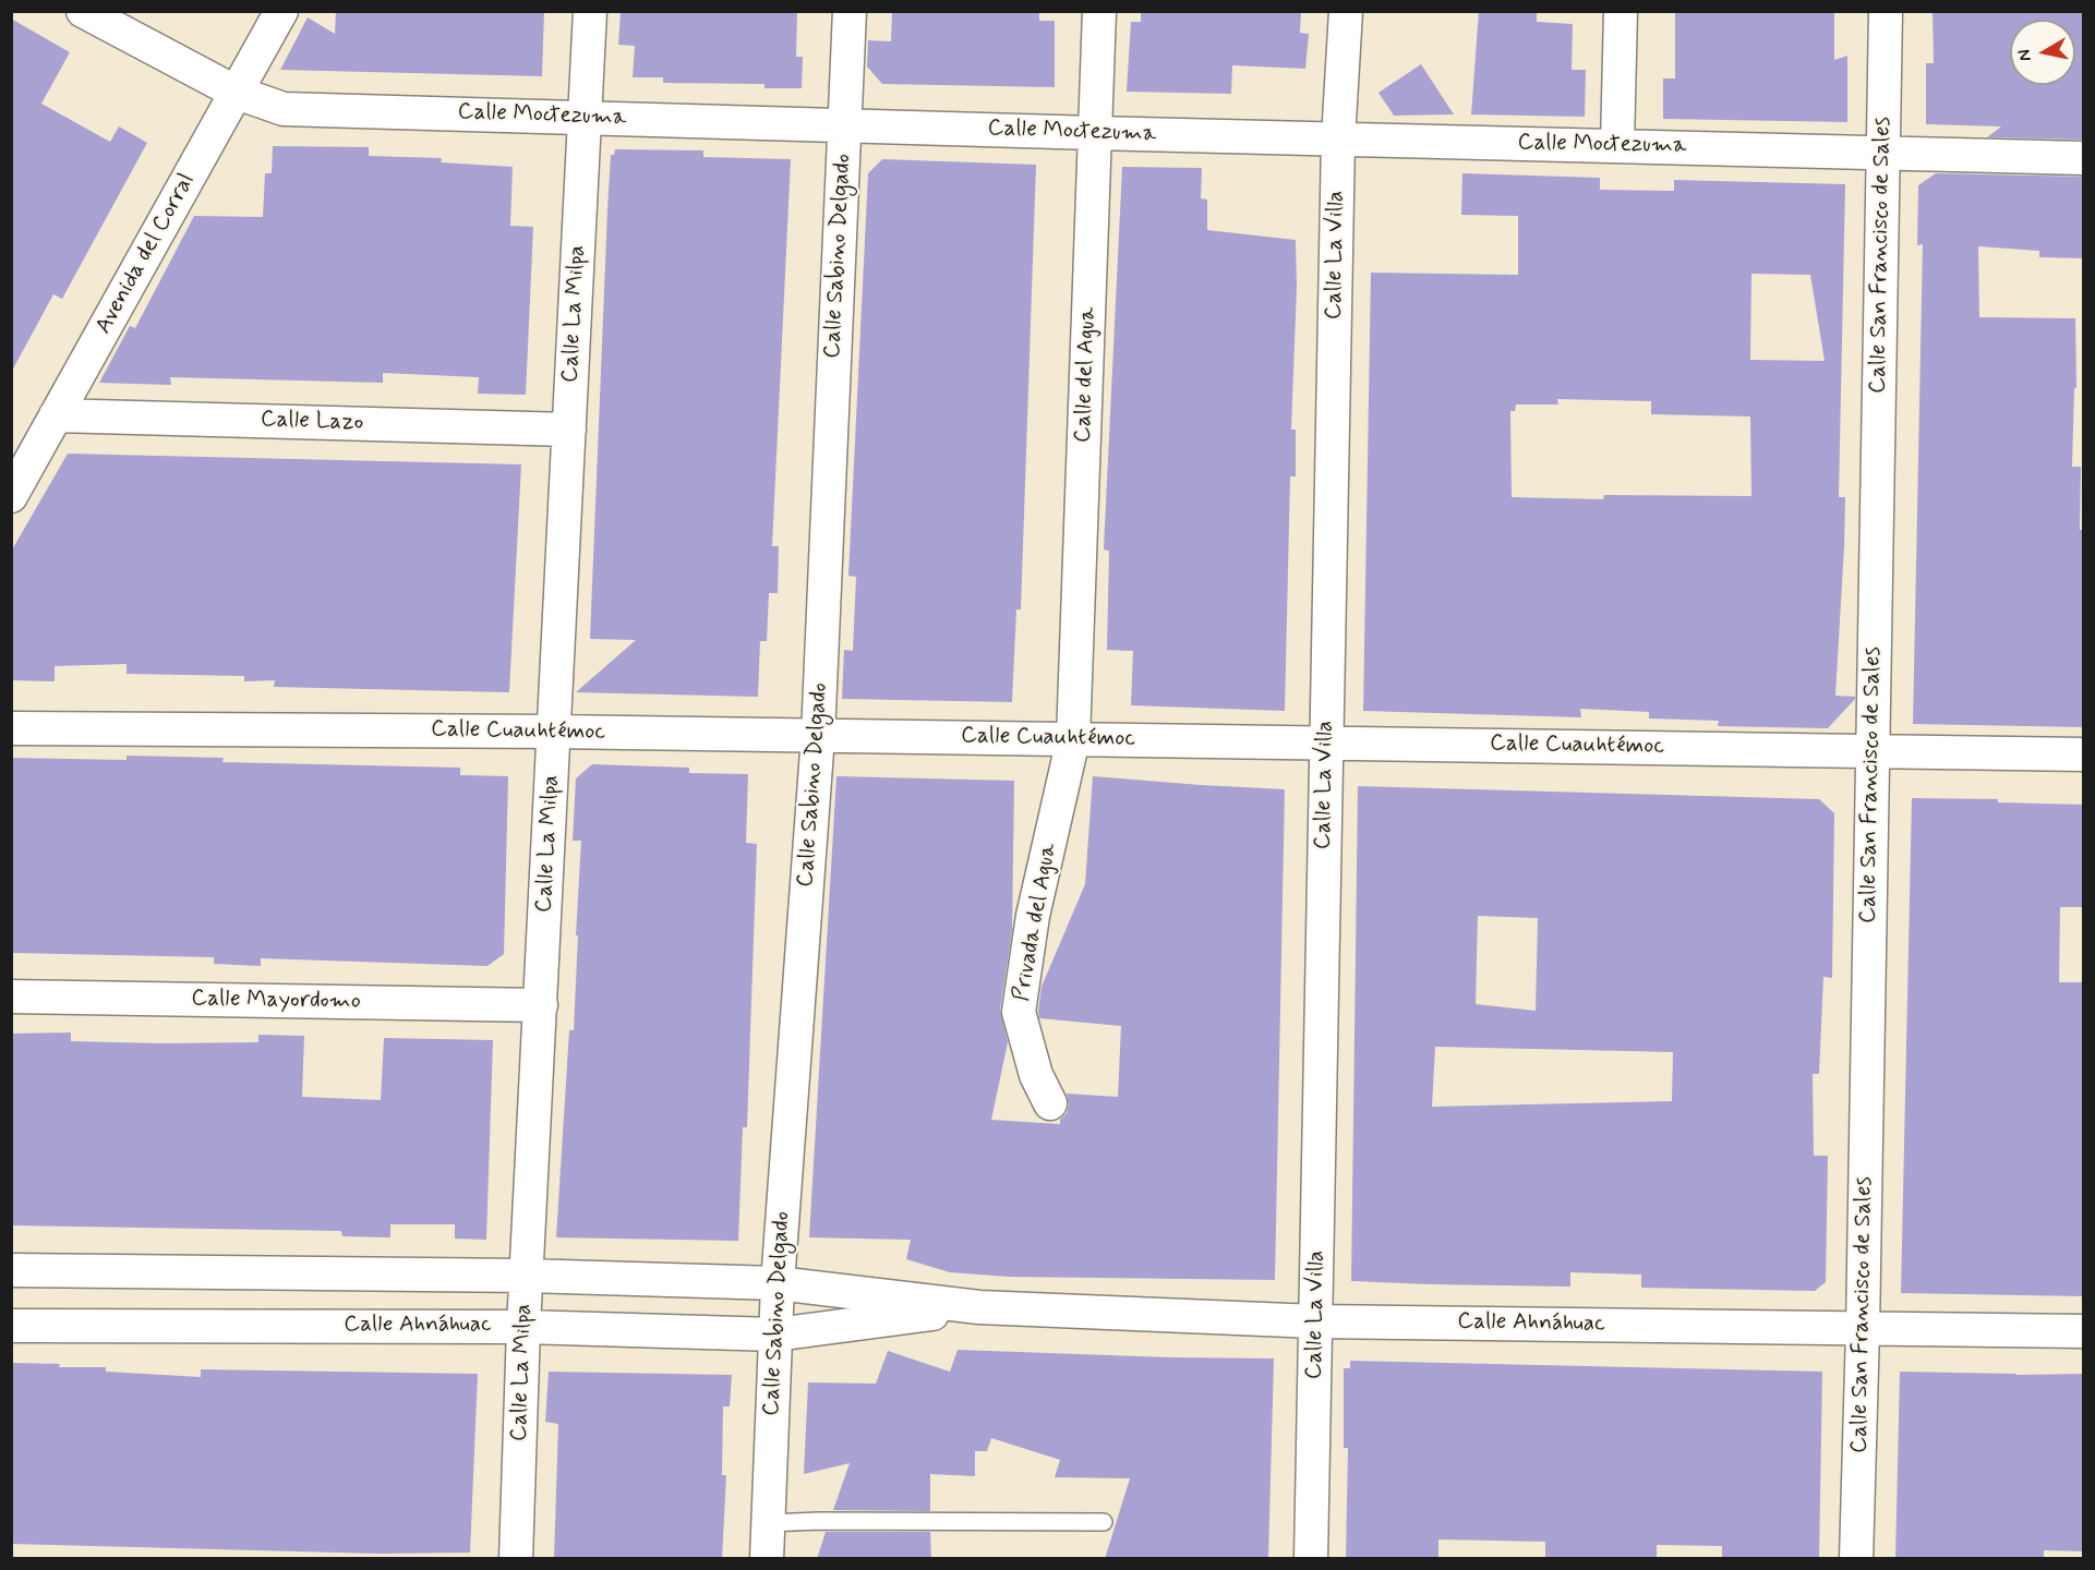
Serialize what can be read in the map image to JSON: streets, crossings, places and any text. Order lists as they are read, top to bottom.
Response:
{
  "streets": {
    "street": [
      "Calle Moctezuma",
      "Avenida del Corral",
      "Calle La Villa",
      "Calle San Francisco de Sales",
      "Calle Sabino Delgado",
      "Calle La Milpa",
      "Calle del Agua",
      "Calle Lazo",
      "Calle Cuauhtémoc",
      "Privada del Agua",
      "Calle Mayordomo",
      "Calle Ahnáhuac"
    ]
  },
  "crossings": [
    ["Calle Moctezuma", "Avenida del Corral"],
    ["Calle Moctezuma", "Calle La Villa"],
    ["Calle Moctezuma", "Calle San Francisco de Sales"],
    ["Calle Moctezuma", "Calle Sabino Delgado"],
    ["Calle Moctezuma", "Calle La Milpa"],
    ["Calle Moctezuma", "Calle del Agua"],
    ["Avenida del Corral", "Calle Lazo"],
    ["Calle La Villa", "Calle Cuauhtémoc"],
    ["Calle La Villa", "Calle Ahnáhuac"],
    ["Calle San Francisco de Sales", "Calle Cuauhtémoc"],
    ["Calle San Francisco de Sales", "Calle Ahnáhuac"],
    ["Calle Sabino Delgado", "Calle Cuauhtémoc"],
    ["Calle Sabino Delgado", "Calle Ahnáhuac"],
    ["Calle La Milpa", "Calle Lazo"],
    ["Calle La Milpa", "Calle Cuauhtémoc"],
    ["Calle La Milpa", "Calle Mayordomo"],
    ["Calle La Milpa", "Calle Ahnáhuac"],
    ["Calle del Agua", "Calle Cuauhtémoc"],
    ["Calle del Agua", "Privada del Agua"],
    ["Calle Cuauhtémoc", "Privada del Agua"]
  ],
  "north": "left"
}
